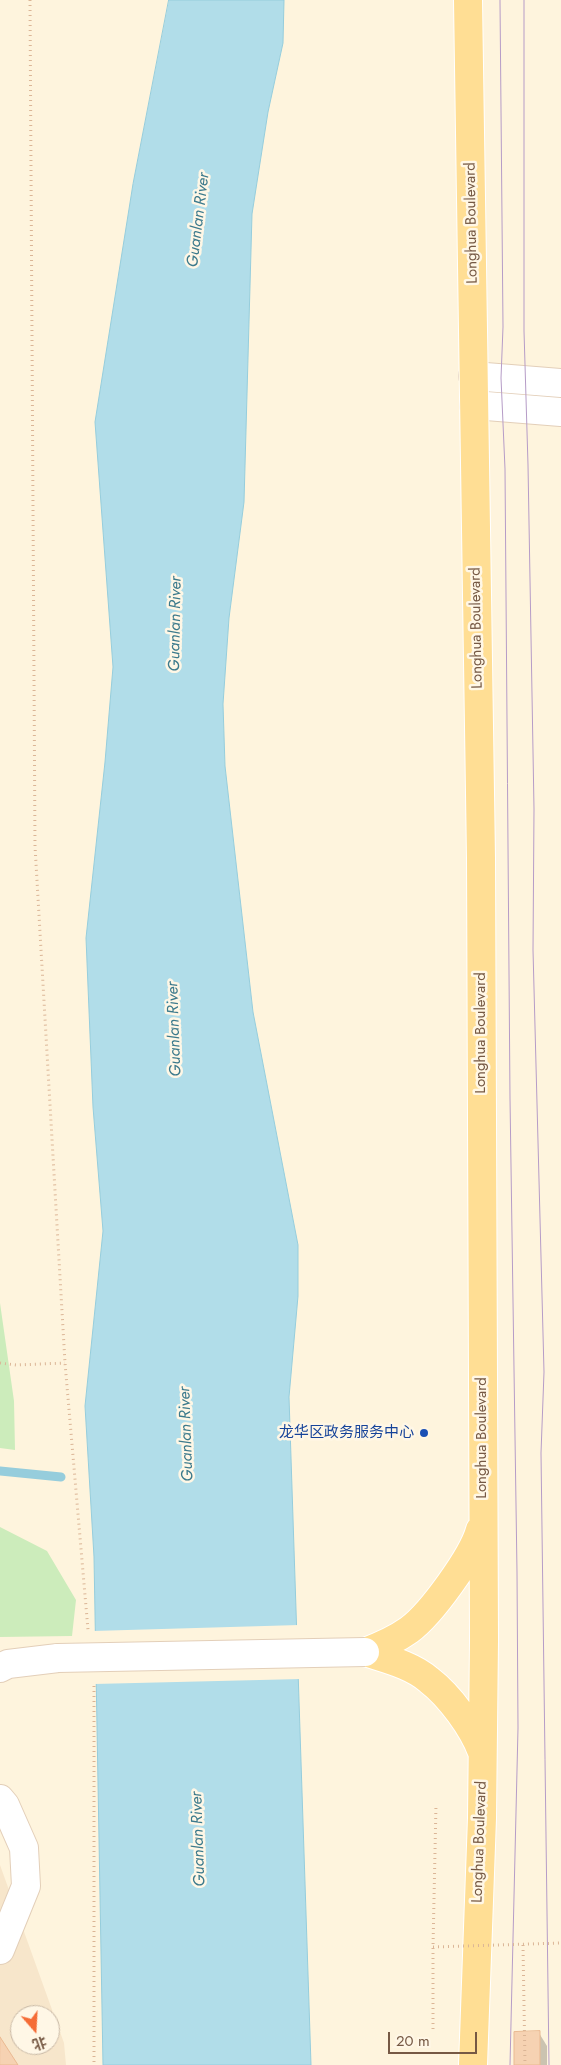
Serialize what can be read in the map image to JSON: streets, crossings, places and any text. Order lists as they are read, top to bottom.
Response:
{
  "streets": {
    "main road": ["Longhua Boulevard"]
  },
  "water": ["Guanlan River"],
  "places": ["龙华区政务服务中心"],
  "scale_bar": "20 m",
  "north": "bottom"
}
